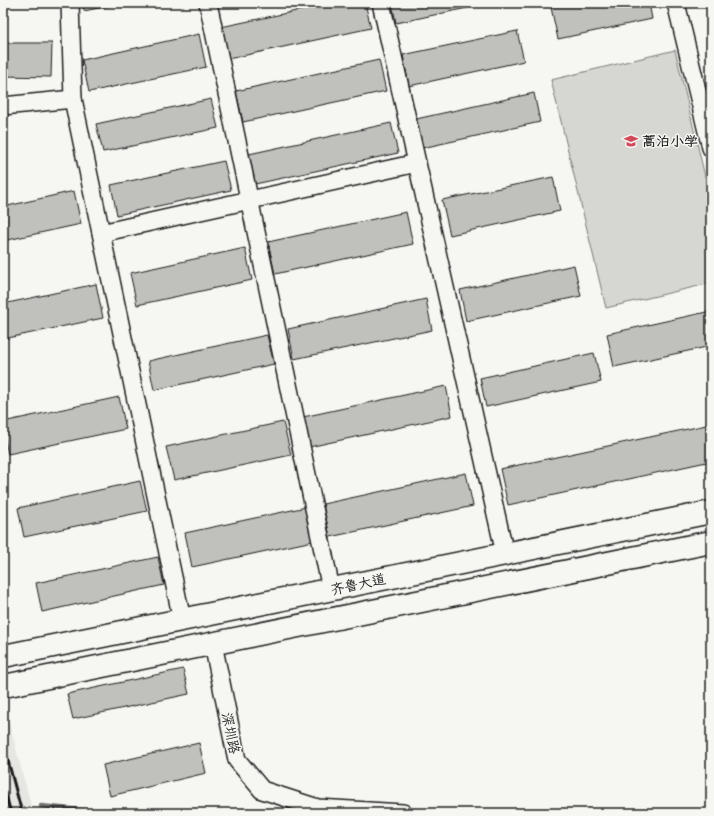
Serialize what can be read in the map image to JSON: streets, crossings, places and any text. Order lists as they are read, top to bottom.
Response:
{
  "streets": {
    "main road": ["齐鲁大道"],
    "street": ["深圳路"]
  },
  "crossings": [
    ["齐鲁大道", "深圳路"]
  ],
  "places": {
    "school or university": ["蒿泊小学"]
  }
}
